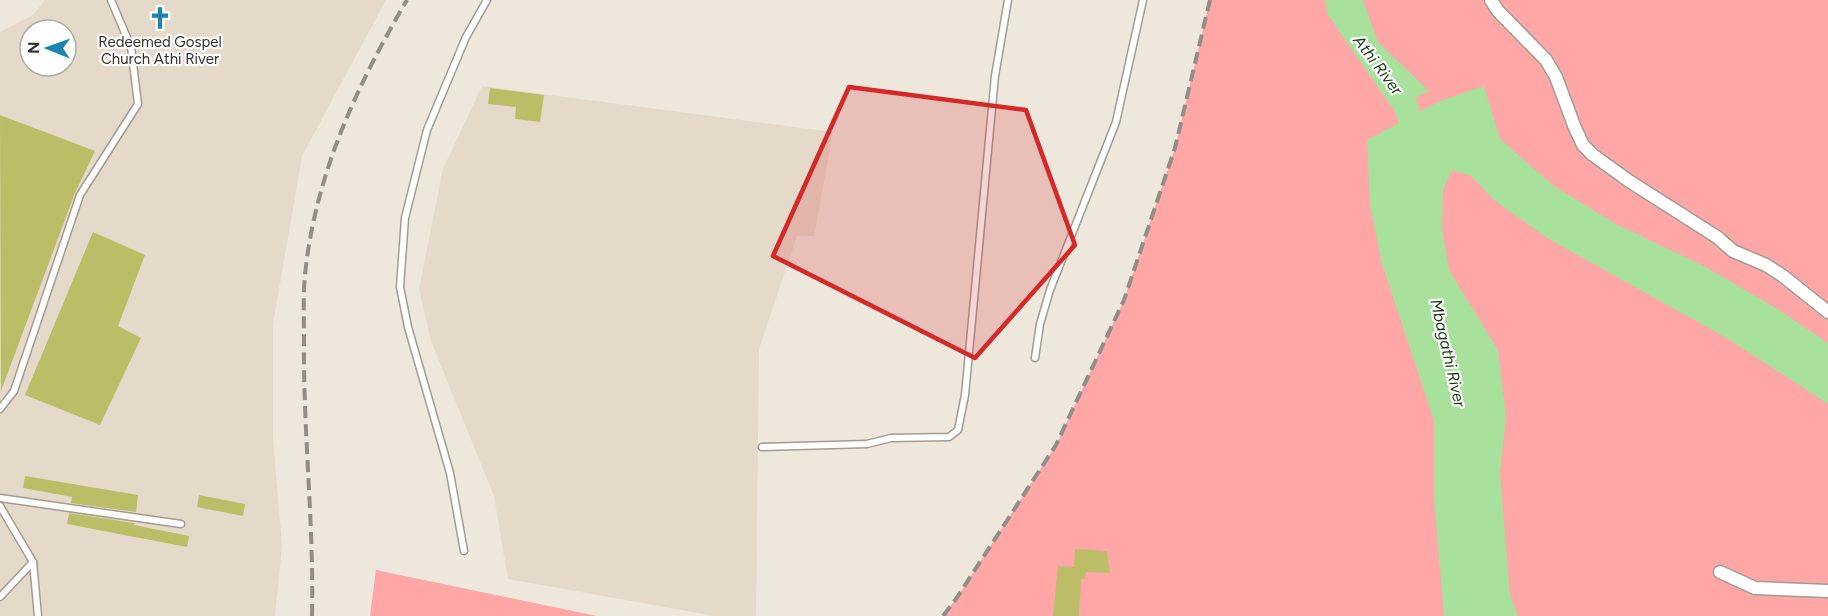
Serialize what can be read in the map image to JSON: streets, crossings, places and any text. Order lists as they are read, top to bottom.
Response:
{
  "water": ["Athi River", "Mbagathi River"],
  "places": {
    "church": ["Redeemed Gospel Church Athi River"]
  },
  "north": "left"
}
